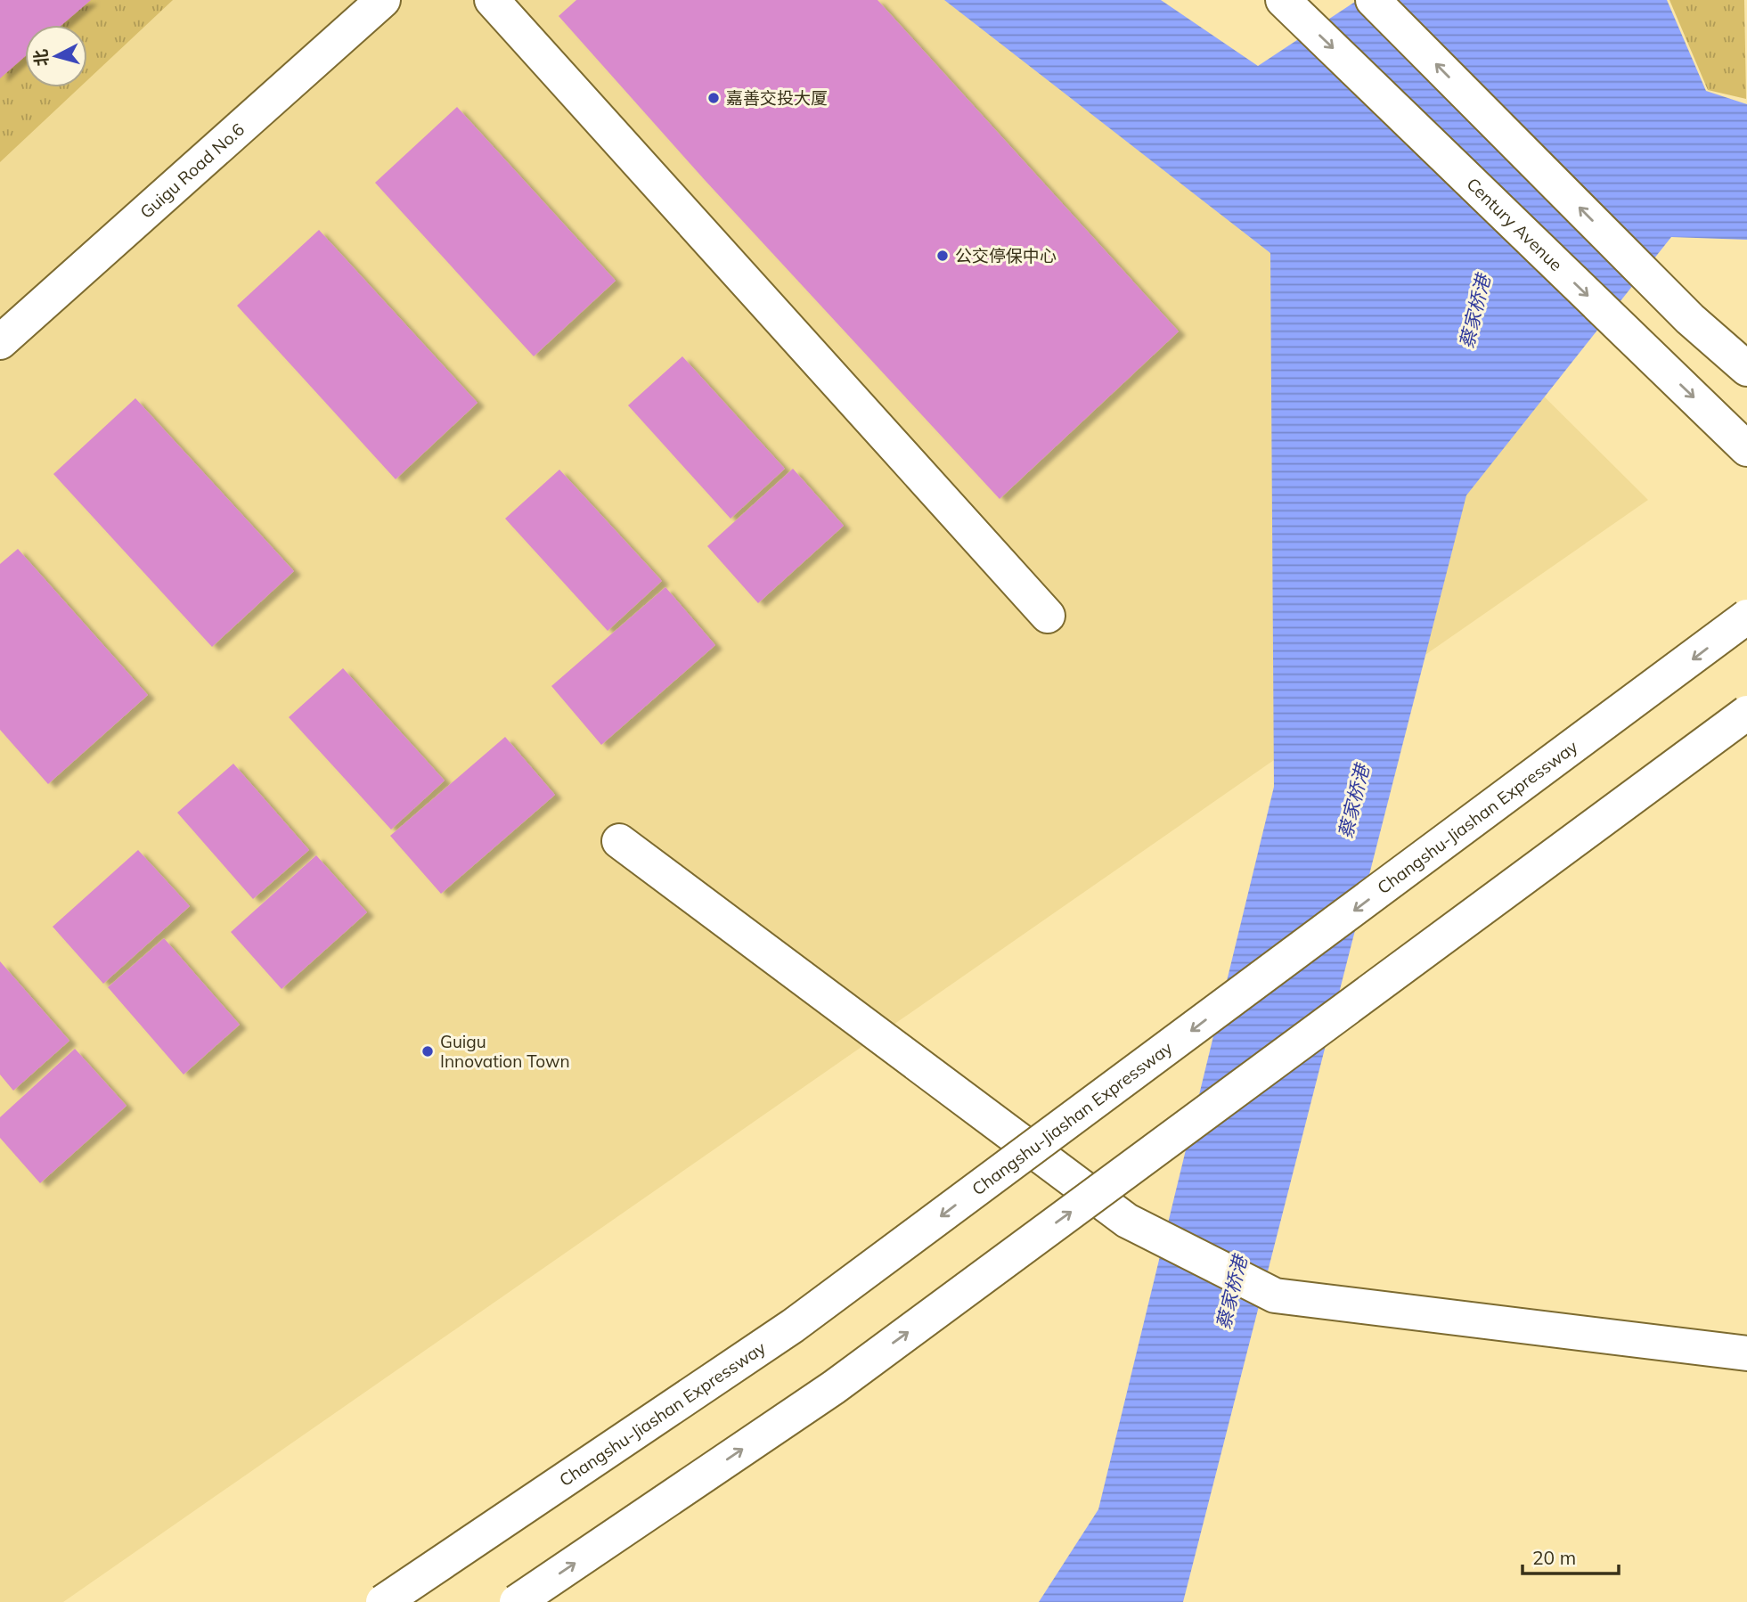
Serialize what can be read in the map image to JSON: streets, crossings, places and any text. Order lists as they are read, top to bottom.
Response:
{
  "streets": {
    "main road": ["Guigu Road No.6", "Century Avenue", "Changshu-Jiashan Expressway"]
  },
  "water": ["蔡家桥港"],
  "places": ["嘉善交投大厦", "公交停保中心", "Guigu Innovation Town"],
  "scale_bar": "20 m",
  "north": "left"
}
